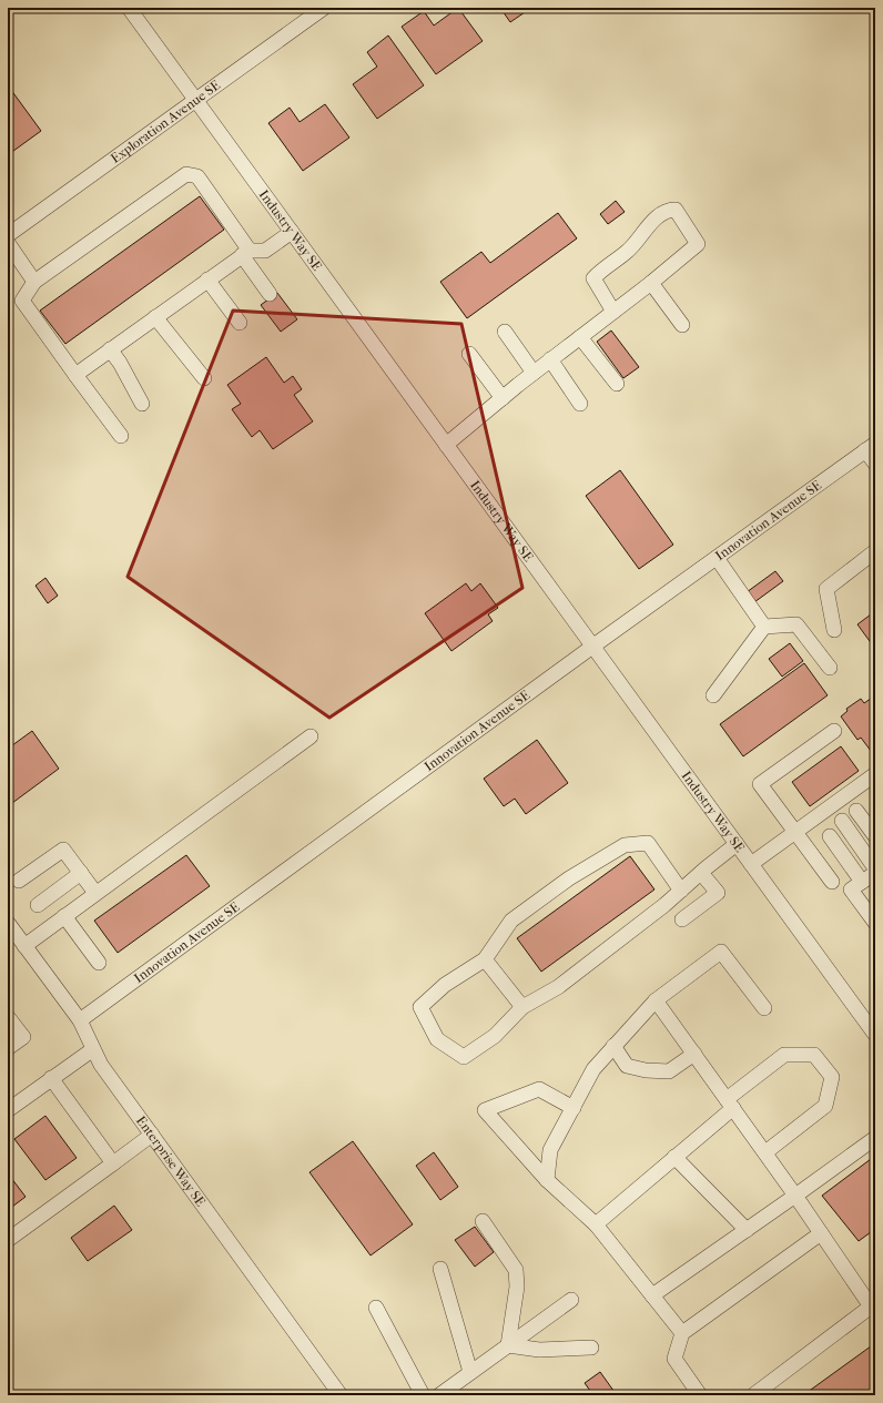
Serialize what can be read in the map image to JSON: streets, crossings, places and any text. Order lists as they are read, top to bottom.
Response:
{
  "streets": {
    "street": [
      "Exploration Avenue SE",
      "Industry Way SE",
      "Innovation Avenue SE",
      "Enterprise Way SE"
    ]
  },
  "crossings": [
    ["Exploration Avenue SE", "Industry Way SE"],
    ["Industry Way SE", "Innovation Avenue SE"],
    ["Innovation Avenue SE", "Enterprise Way SE"]
  ]
}
